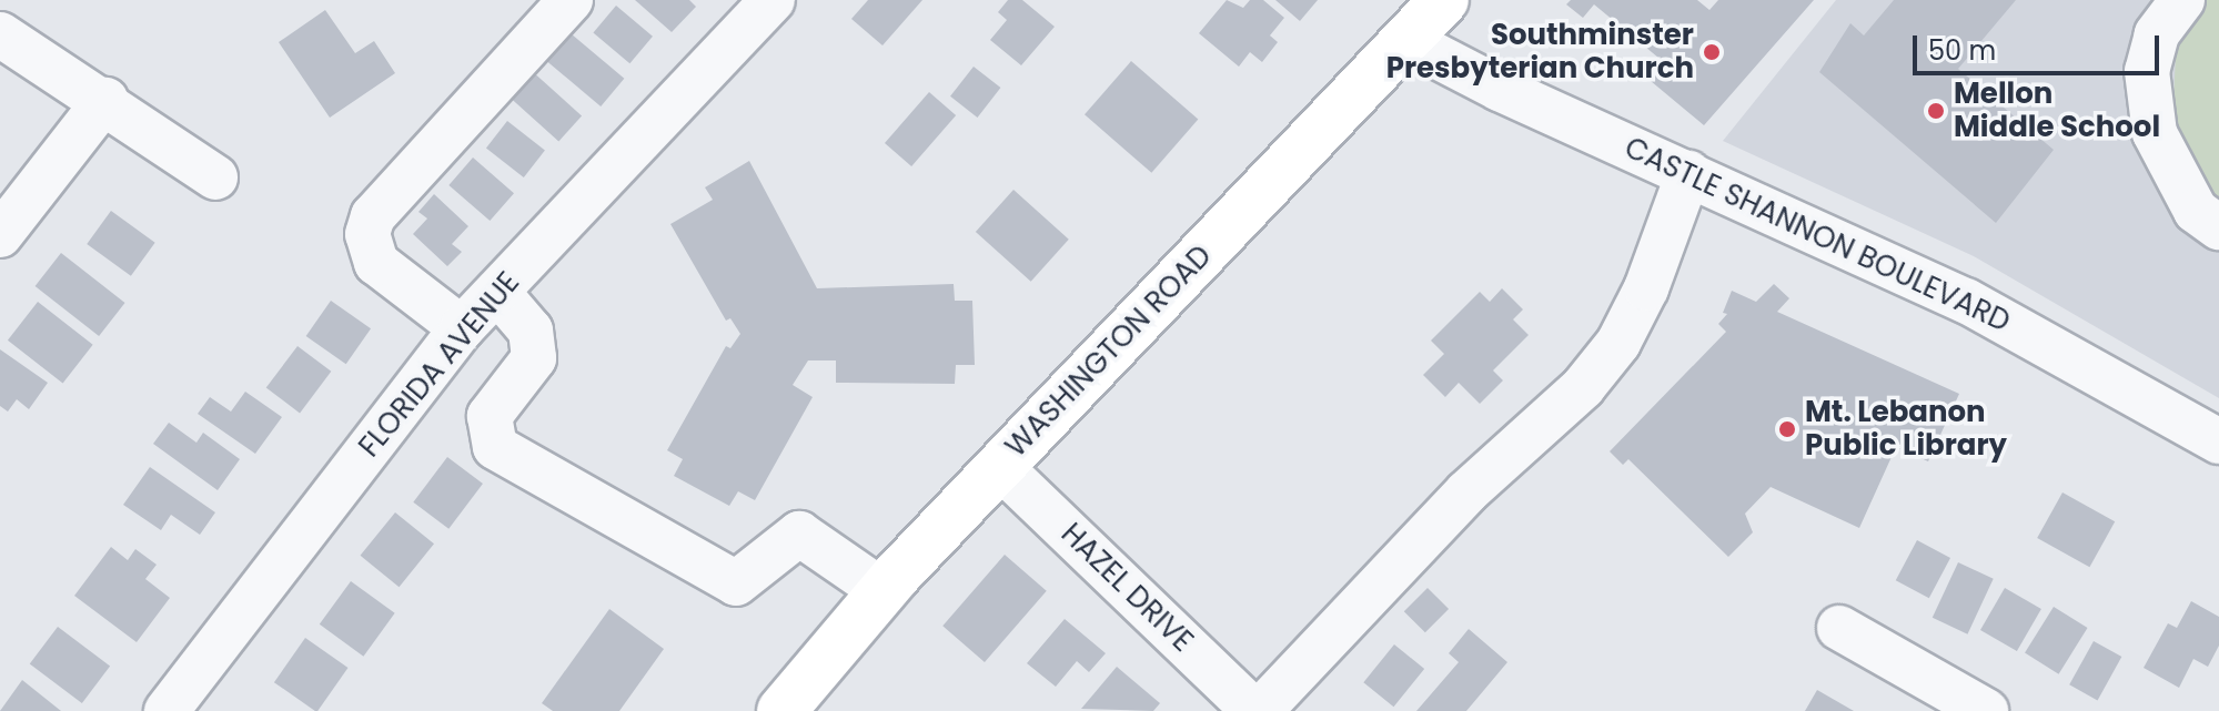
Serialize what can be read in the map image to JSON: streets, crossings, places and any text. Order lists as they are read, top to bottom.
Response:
{
  "streets": {
    "main road": ["WASHINGTON ROAD"],
    "street": ["CASTLE SHANNON BOULEVARD", "FLORIDA AVENUE", "HAZEL DRIVE"]
  },
  "crossings": [
    ["CASTLE SHANNON BOULEVARD", "WASHINGTON ROAD"],
    ["WASHINGTON ROAD", "HAZEL DRIVE"]
  ],
  "places": ["Southminster Presbyterian Church", "Mellon Middle School", "Mt. Lebanon Public Library"],
  "scale_bar": "50 m"
}
